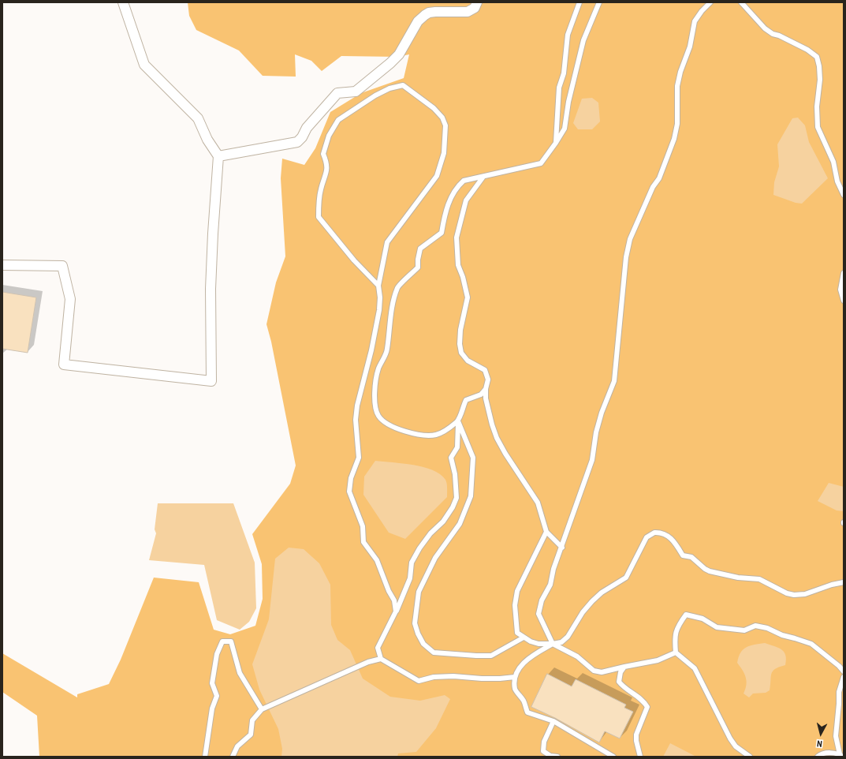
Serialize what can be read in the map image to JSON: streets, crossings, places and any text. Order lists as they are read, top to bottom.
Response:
{
  "north": "bottom"
}
